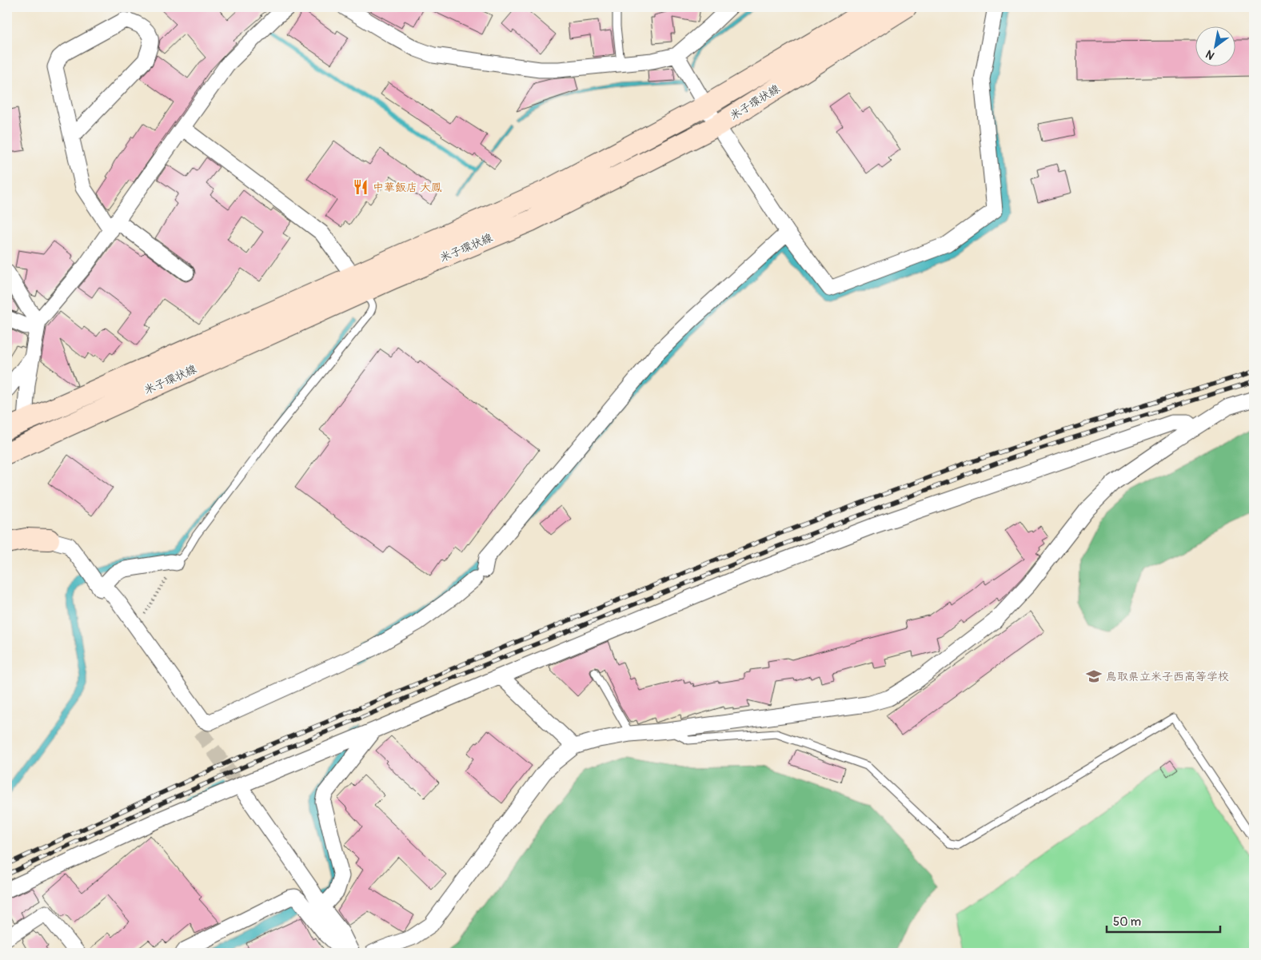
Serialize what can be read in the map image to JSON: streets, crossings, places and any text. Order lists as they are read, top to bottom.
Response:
{
  "streets": {
    "main road": ["米子環状線"]
  },
  "places": {
    "restaurant": ["中華飯店 大鳳"],
    "school or university": ["鳥取県立米子西高等学校"]
  },
  "scale_bar": "50 m",
  "north": "bottom left"
}
